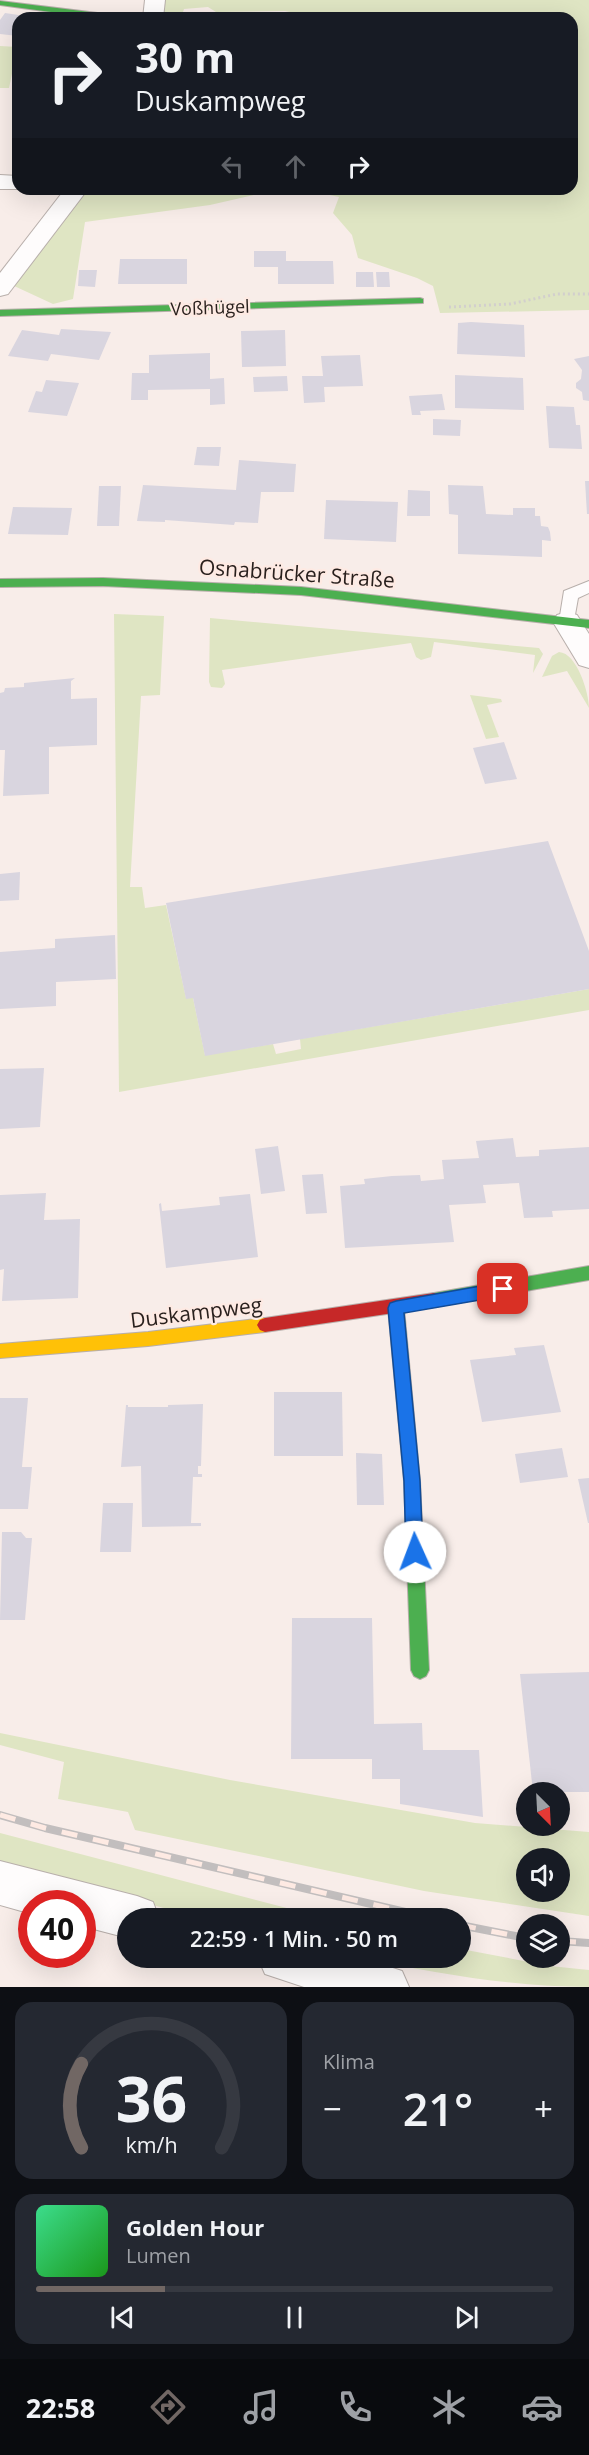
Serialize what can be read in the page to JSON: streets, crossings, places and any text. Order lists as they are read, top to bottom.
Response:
{
  "streets": {
    "street": ["Voßhügel", "Osnabrücker Straße", "Duskampweg"]
  },
  "north": "bottom right",
  "page": {
    "turn": ["30 m", "Duskampweg"],
    "limit": "40",
    "trip": "22:59 · 1 Min. · 50 m",
    "tile": "Klima",
    "heat": ["−", "21°", "+"],
    "song": ["Golden Hour", "Lumen"],
    "tabs": "22:58",
    "gauge": ["36", "km/h"]
  }
}
